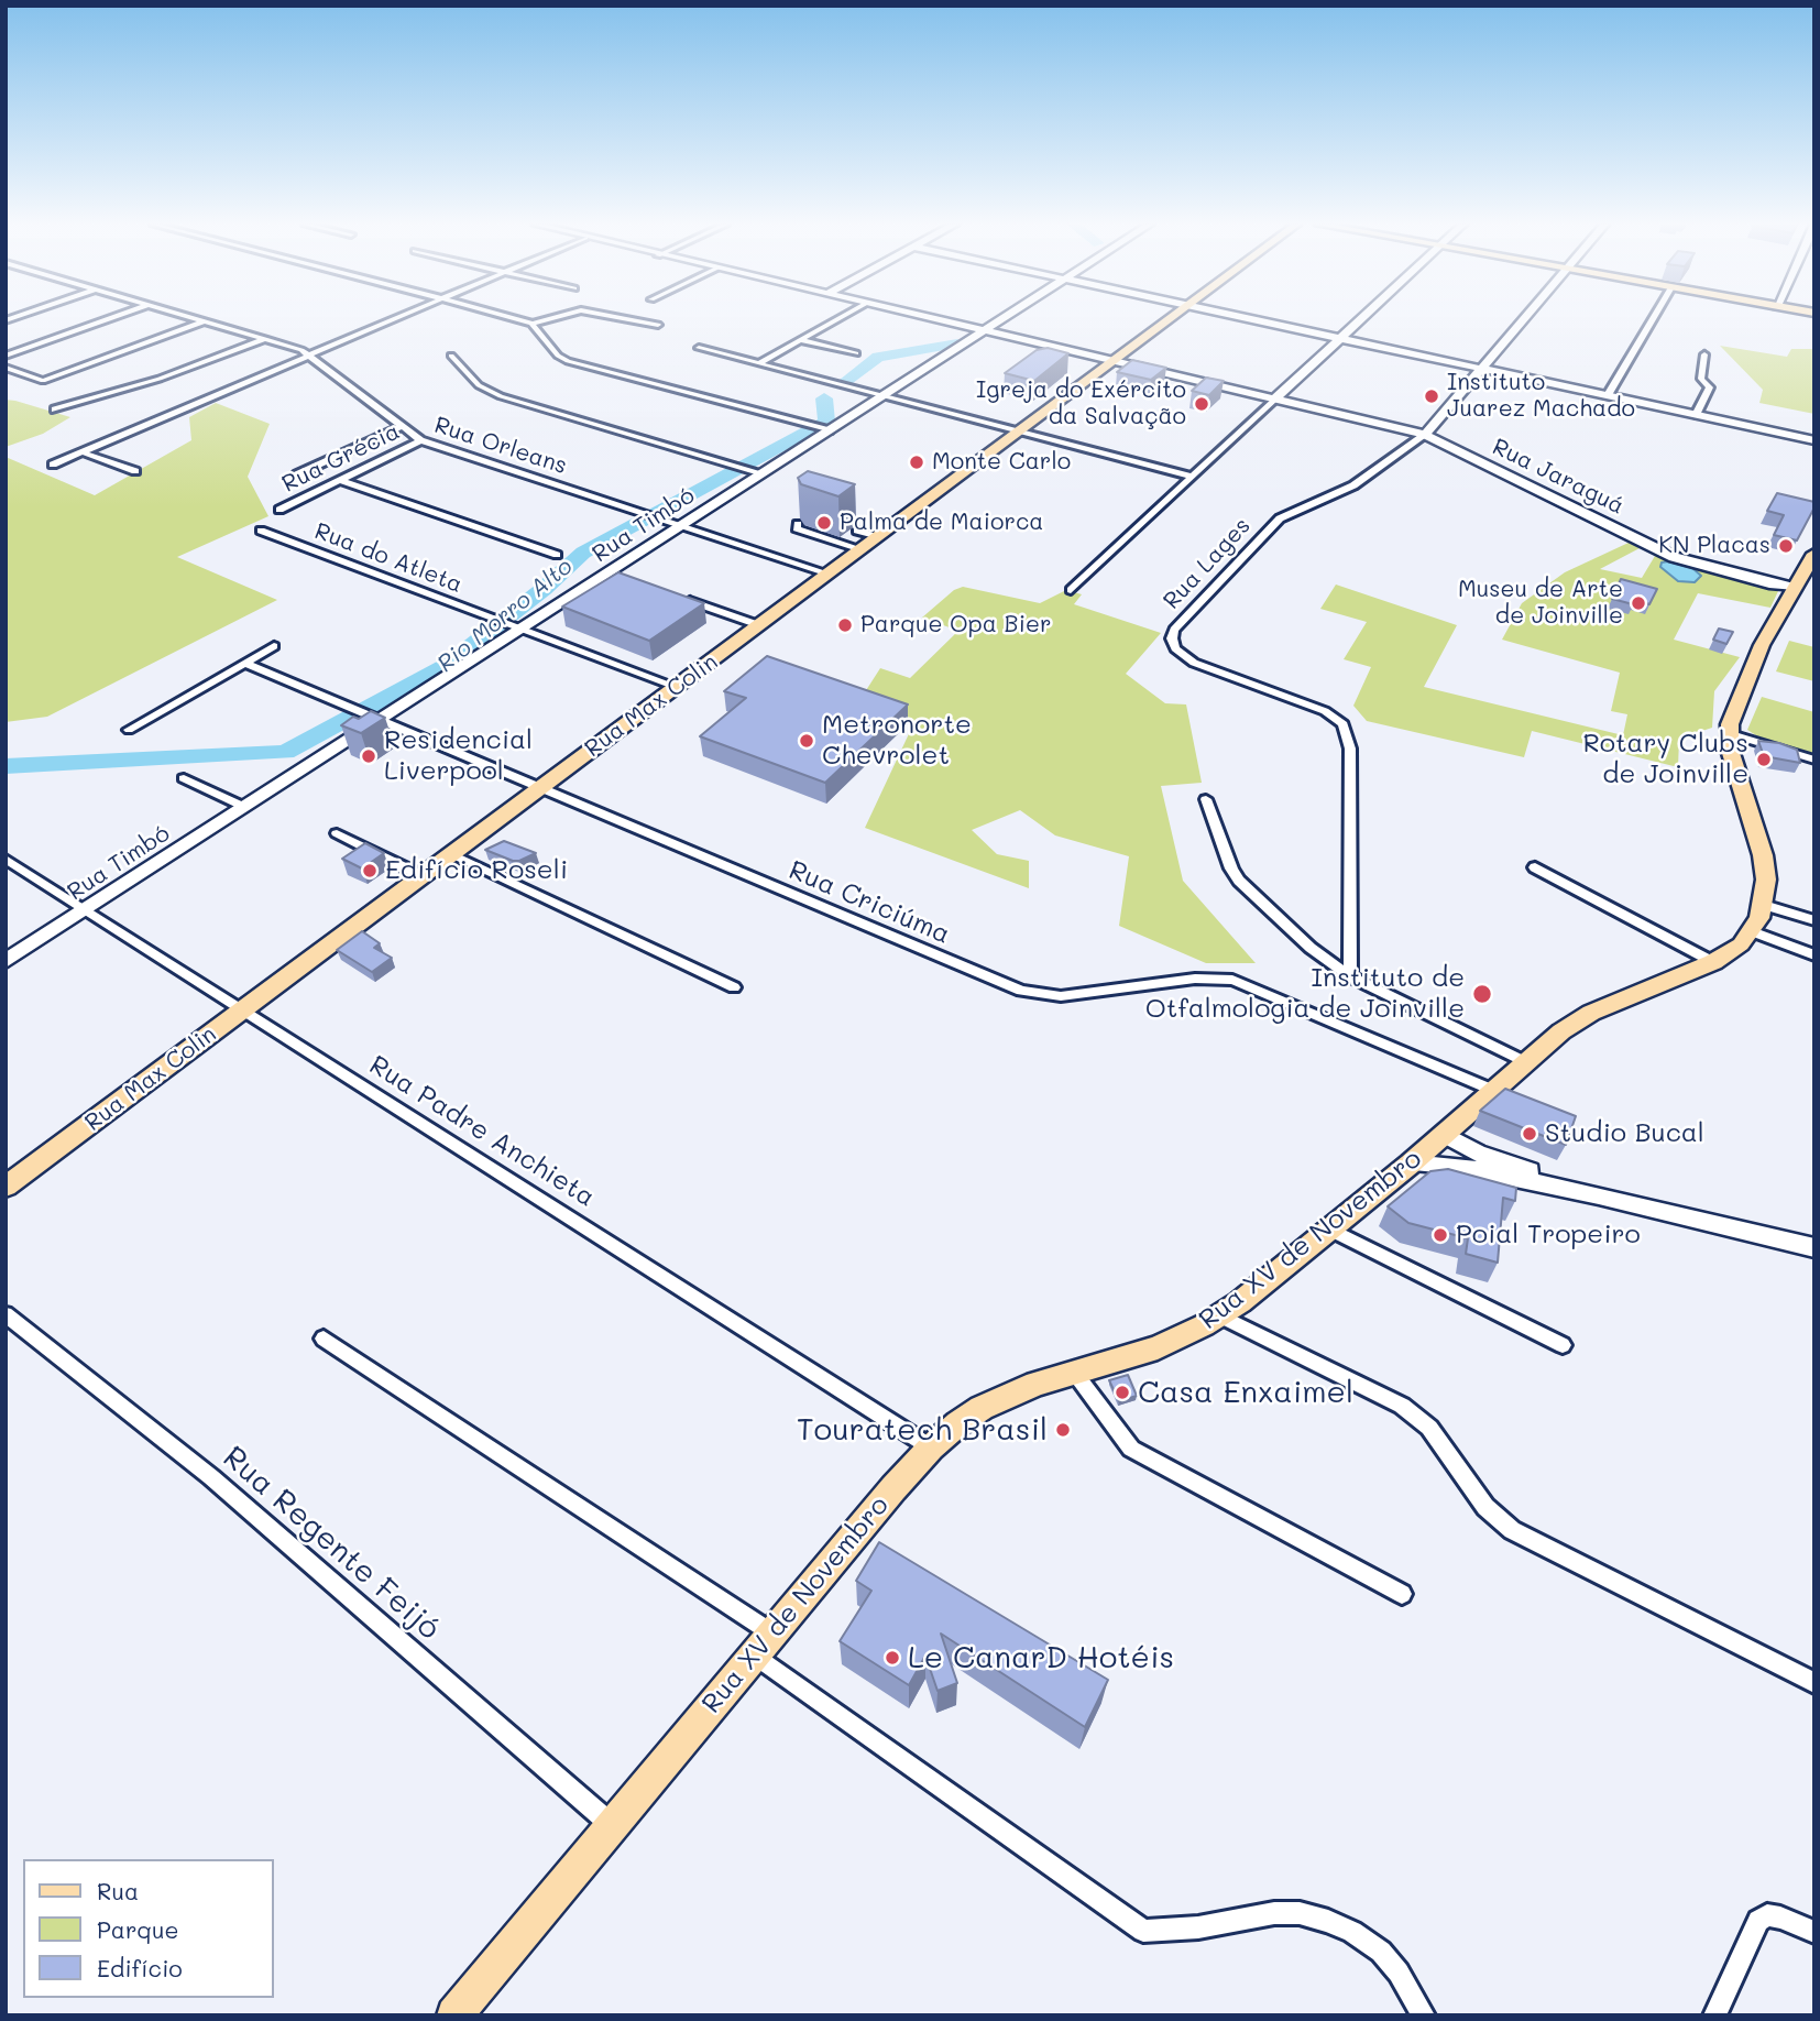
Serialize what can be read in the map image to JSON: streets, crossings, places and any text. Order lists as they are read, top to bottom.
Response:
{
  "streets": {
    "main road": [
      "Rua Jaraguá",
      "Rua Timbó",
      "Rua Lages",
      "Rua Max Colin",
      "Rua XV de Novembro"
    ],
    "street": [
      "Rua Orleans",
      "Rua Grécia",
      "Rua do Atleta",
      "Rua Criciúma",
      "Rua Padre Anchieta",
      "Rua Regente Feijó"
    ]
  },
  "crossings": [
    ["Rua Orleans", "Rua Grécia"],
    ["Rua Orleans", "Rua Timbó"],
    ["Rua Orleans", "Rua Max Colin"],
    ["Rua Jaraguá", "Rua Timbó"],
    ["Rua Jaraguá", "Rua Lages"],
    ["Rua Jaraguá", "Rua Max Colin"],
    ["Rua Timbó", "Rua do Atleta"],
    ["Rua Timbó", "Rua Criciúma"],
    ["Rua Timbó", "Rua Padre Anchieta"],
    ["Rua do Atleta", "Rua Max Colin"],
    ["Rua Max Colin", "Rua Criciúma"],
    ["Rua Max Colin", "Rua Padre Anchieta"],
    ["Rua Criciúma", "Rua XV de Novembro"],
    ["Rua Padre Anchieta", "Rua XV de Novembro"],
    ["Rua XV de Novembro", "Rua Regente Feijó"]
  ],
  "water": ["Rio Morro Alto"],
  "places": [
    "Instituto Juarez Machado",
    "Igreja do Exército da Salvação",
    "Monte Carlo",
    "Palma de Maiorca",
    "KN Placas",
    "Museu de Arte de Joinville",
    "Parque Opa Bier",
    "Metronorte Chevrolet",
    "Residencial Liverpool",
    "Rotary Clubs de Joinville",
    "Edifício Roseli",
    "Instituto de Otfalmologia de Joinville",
    "Studio Bucal",
    "Poial Tropeiro",
    "Casa Enxaimel",
    "Touratech Brasil",
    "Le CanarD Hotéis"
  ],
  "legend": ["Rua", "Parque", "Edifício"]
}
